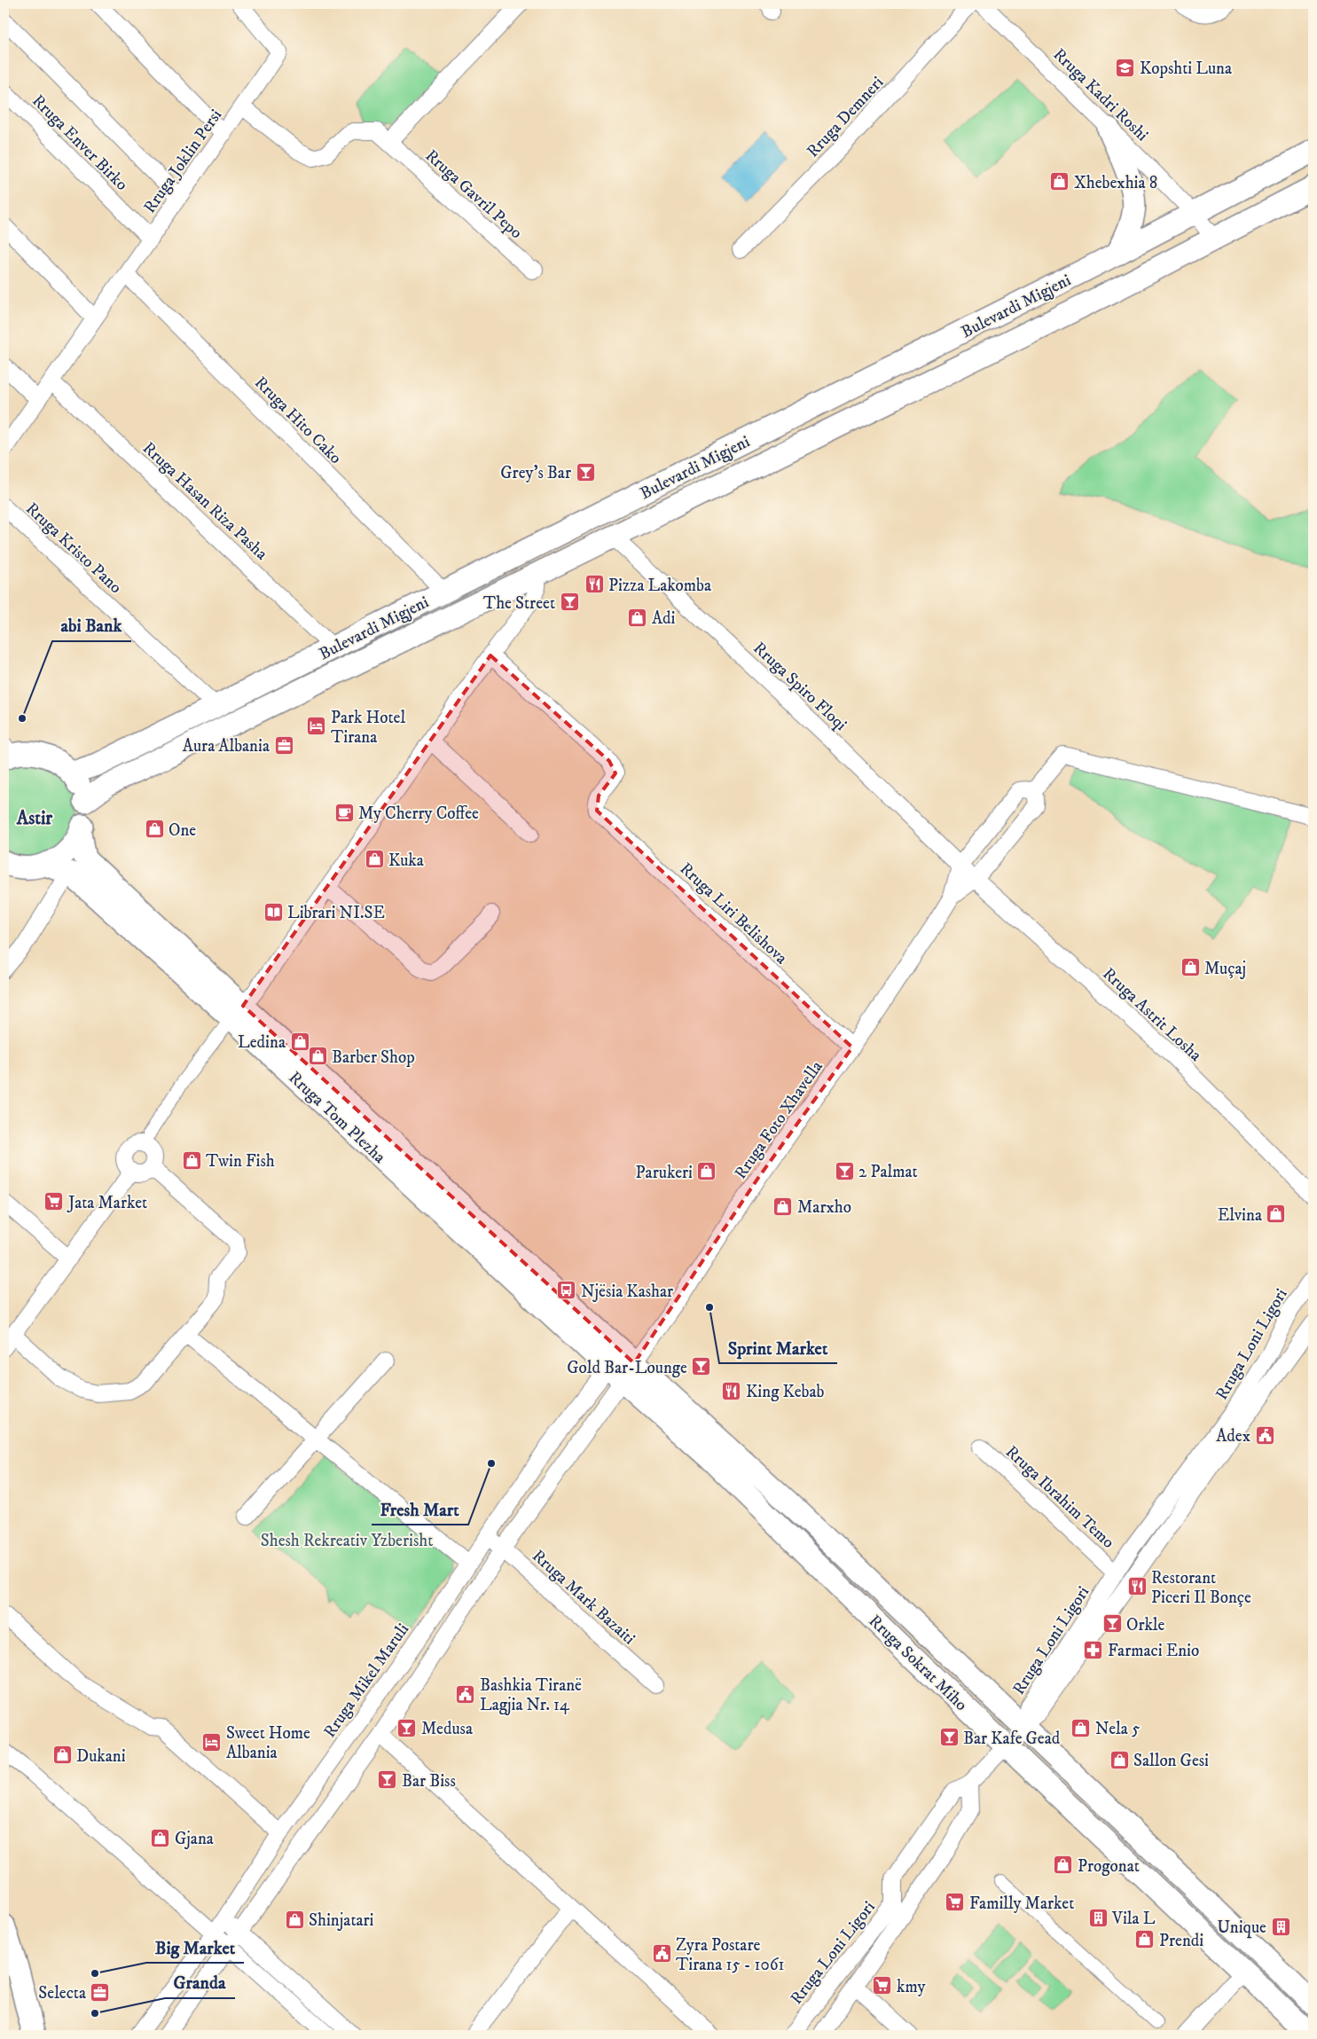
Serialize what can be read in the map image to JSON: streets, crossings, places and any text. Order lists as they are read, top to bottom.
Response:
{
  "streets": {
    "main road": ["Bulevardi Migjeni", "Rruga Tom Plezha", "Rruga Sokrat Miho"],
    "street": [
      "Rruga Kadri Roshi",
      "Rruga Demneri",
      "Rruga Enver Birko",
      "Rruga Joklin Persi",
      "Rruga Gavril Pepo",
      "Rruga Hito Cako",
      "Rruga Hasan Riza Pasha",
      "Rruga Kristo Pano",
      "Rruga Spiro Floqi",
      "Rruga Liri Belishova",
      "Rruga Astrit Losha",
      "Rruga Foto Xhavella",
      "Rruga Loni Ligori",
      "Rruga Ibrahim Temo",
      "Rruga Mark Bazaiti",
      "Rruga Mikel Maruli"
    ]
  },
  "crossings": [
    ["Rruga Kadri Roshi", "Bulevardi Migjeni"],
    ["Rruga Enver Birko", "Rruga Joklin Persi"],
    ["Rruga Joklin Persi", "Rruga Gavril Pepo"],
    ["Rruga Joklin Persi", "Rruga Hito Cako"],
    ["Rruga Joklin Persi", "Rruga Hasan Riza Pasha"],
    ["Bulevardi Migjeni", "Rruga Hito Cako"],
    ["Bulevardi Migjeni", "Rruga Hasan Riza Pasha"],
    ["Bulevardi Migjeni", "Rruga Kristo Pano"],
    ["Bulevardi Migjeni", "Rruga Spiro Floqi"],
    ["Rruga Spiro Floqi", "Rruga Astrit Losha"],
    ["Rruga Liri Belishova", "Rruga Foto Xhavella"],
    ["Rruga Tom Plezha", "Rruga Foto Xhavella"],
    ["Rruga Tom Plezha", "Rruga Sokrat Miho"],
    ["Rruga Tom Plezha", "Rruga Mikel Maruli"],
    ["Rruga Foto Xhavella", "Rruga Sokrat Miho"],
    ["Rruga Foto Xhavella", "Rruga Mikel Maruli"],
    ["Rruga Loni Ligori", "Rruga Ibrahim Temo"],
    ["Rruga Loni Ligori", "Rruga Sokrat Miho"],
    ["Rruga Mark Bazaiti", "Rruga Mikel Maruli"],
    ["Rruga Sokrat Miho", "Rruga Mikel Maruli"]
  ],
  "districts": ["Astir"],
  "parks": ["Shesh Rekreativ Yzberisht"],
  "places": {
    "school or university": ["Kopshti Luna"],
    "shop": [
      "Xhebexhia 8",
      "Adi",
      "One",
      "Kuka",
      "Muçaj",
      "Ledina",
      "Barber Shop",
      "Twin Fish",
      "Parukeri",
      "Marxho",
      "Elvina",
      "Nela 5",
      "Dukani",
      "Sallon Gesi",
      "Gjana",
      "Progonat",
      "Shinjatari",
      "Prendi"
    ],
    "bar": [
      "Grey's Bar",
      "The Street",
      "2 Palmat",
      "Gold Bar-Lounge",
      "Orkle",
      "Medusa",
      "Bar Kafe Gead",
      "Bar Biss"
    ],
    "restaurant": ["Pizza Lakomba", "King Kebab", "Restorant Piceri Il Bonçe"],
    "other": [
      "abi Bank",
      "Sprint Market",
      "Fresh Mart",
      "Big Market",
      "Granda"
    ],
    "hotel": ["Park Hotel Tirana", "Sweet Home Albania"],
    "office": ["Aura Albania", "Selecta"],
    "cafe": ["My Cherry Coffee"],
    "library": ["Librari NI.SE"],
    "supermarket": ["Jata Market", "Familly Market", "kmy"],
    "bus stop": ["Njësia Kashar"],
    "public building": ["Adex", "Bashkia Tiranë Lagjia Nr. 14", "Zyra Postare Tirana 15 - 1061"],
    "pharmacy": ["Farmaci Enio"],
    "building": ["Vila L", "Unique"]
  }
}
